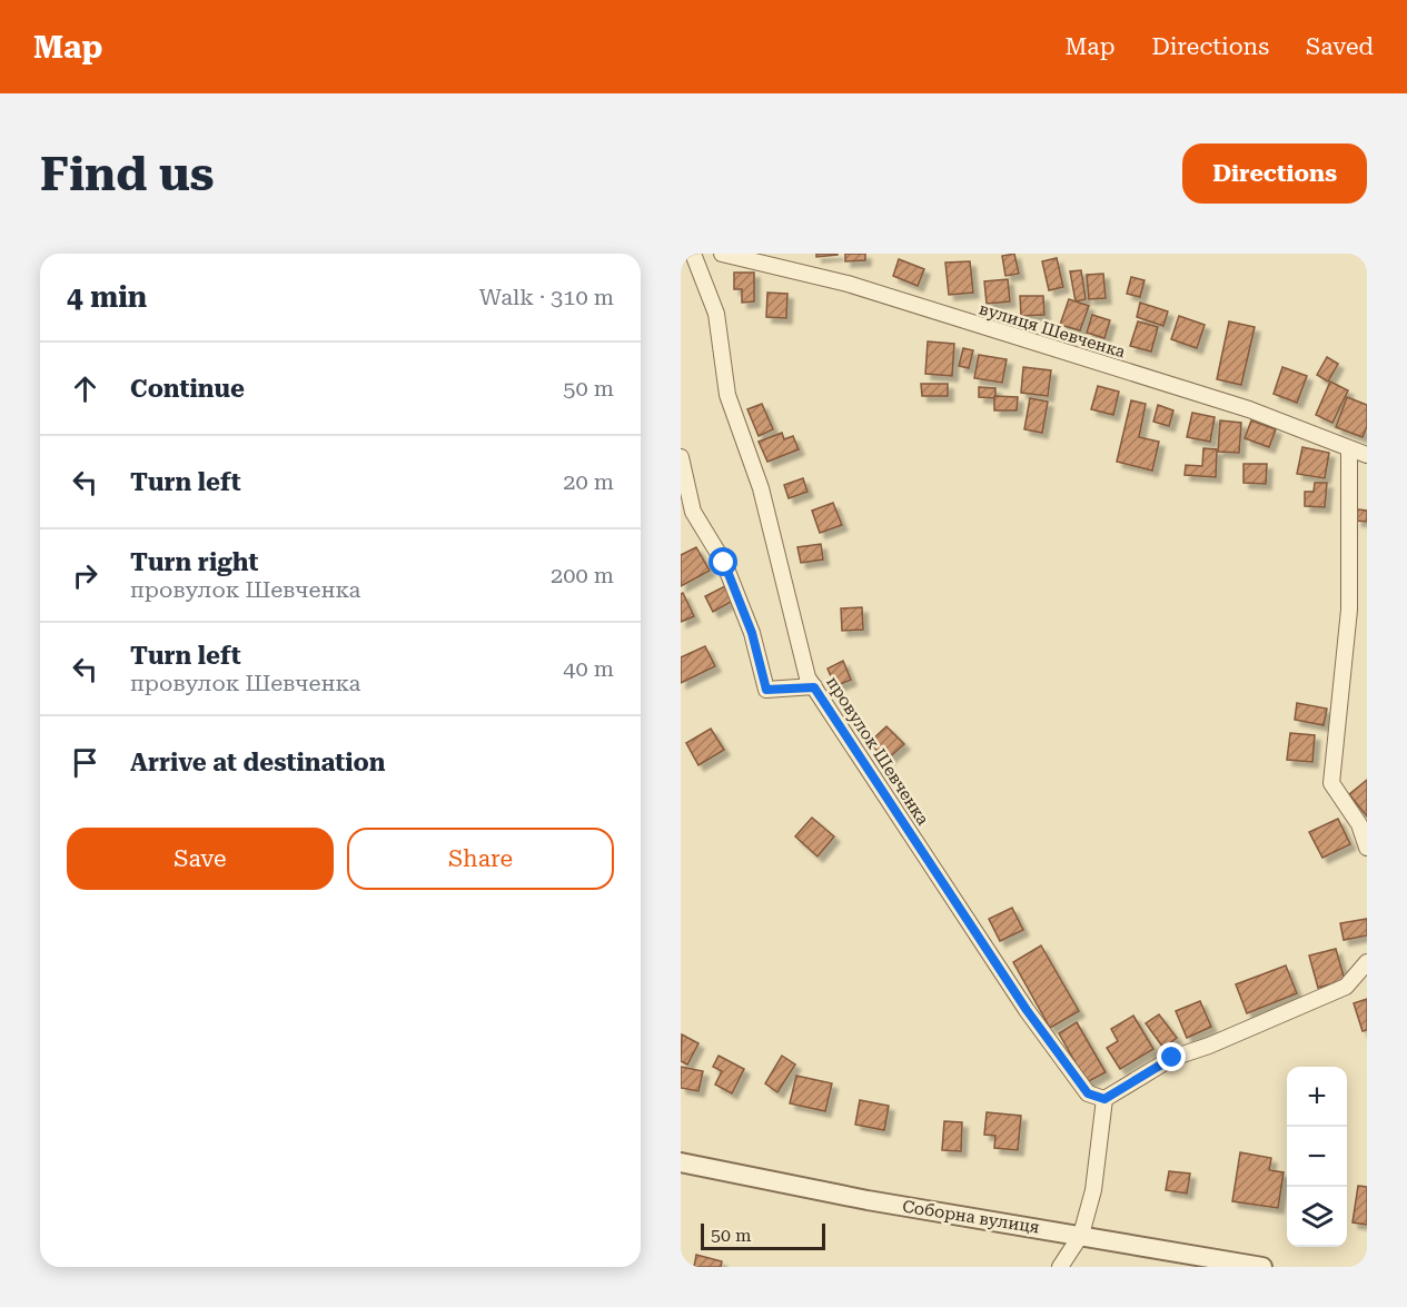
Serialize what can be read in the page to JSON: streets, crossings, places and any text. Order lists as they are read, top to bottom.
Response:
{
  "streets": {
    "street": ["вулиця Шевченка", "провулок Шевченка", "Соборна вулиця"]
  },
  "scale_bar": "50 m",
  "page": {
    "header": "Map",
    "nav": ["Map", "Directions", "Saved"],
    "buttons": [
      "Directions",
      ["Save", "Share"]
    ],
    "title": "Find us",
    "heading": ["4 min", "Walk · 310 m"],
    "list": [
      ["Continue", "50 m"],
      ["Turn left", "20 m"],
      ["Turn right", "провулок Шевченка", "200 m"],
      ["Turn left", "провулок Шевченка", "40 m"],
      "Arrive at destination"
    ],
    "map_buttons": ["+", "−"],
    "scale": "50 m"
  }
}
